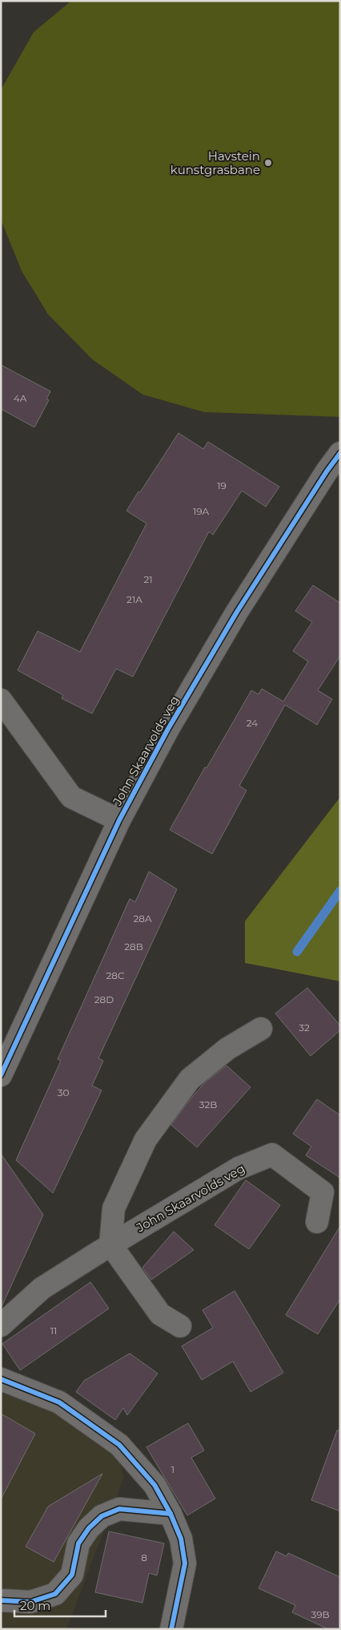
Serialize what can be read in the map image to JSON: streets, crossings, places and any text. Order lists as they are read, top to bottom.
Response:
{
  "streets": {
    "street": ["John Skaarvolds veg"]
  },
  "places": ["Havstein kunstgrasbane"],
  "house_numbers": [
    "4A",
    "19",
    "19A",
    "21",
    "21A",
    "24",
    "28A",
    "28B",
    "28C",
    "28D",
    "32",
    "30",
    "32B",
    "11",
    "1",
    "8",
    "39B"
  ],
  "scale_bar": "20 m"
}
